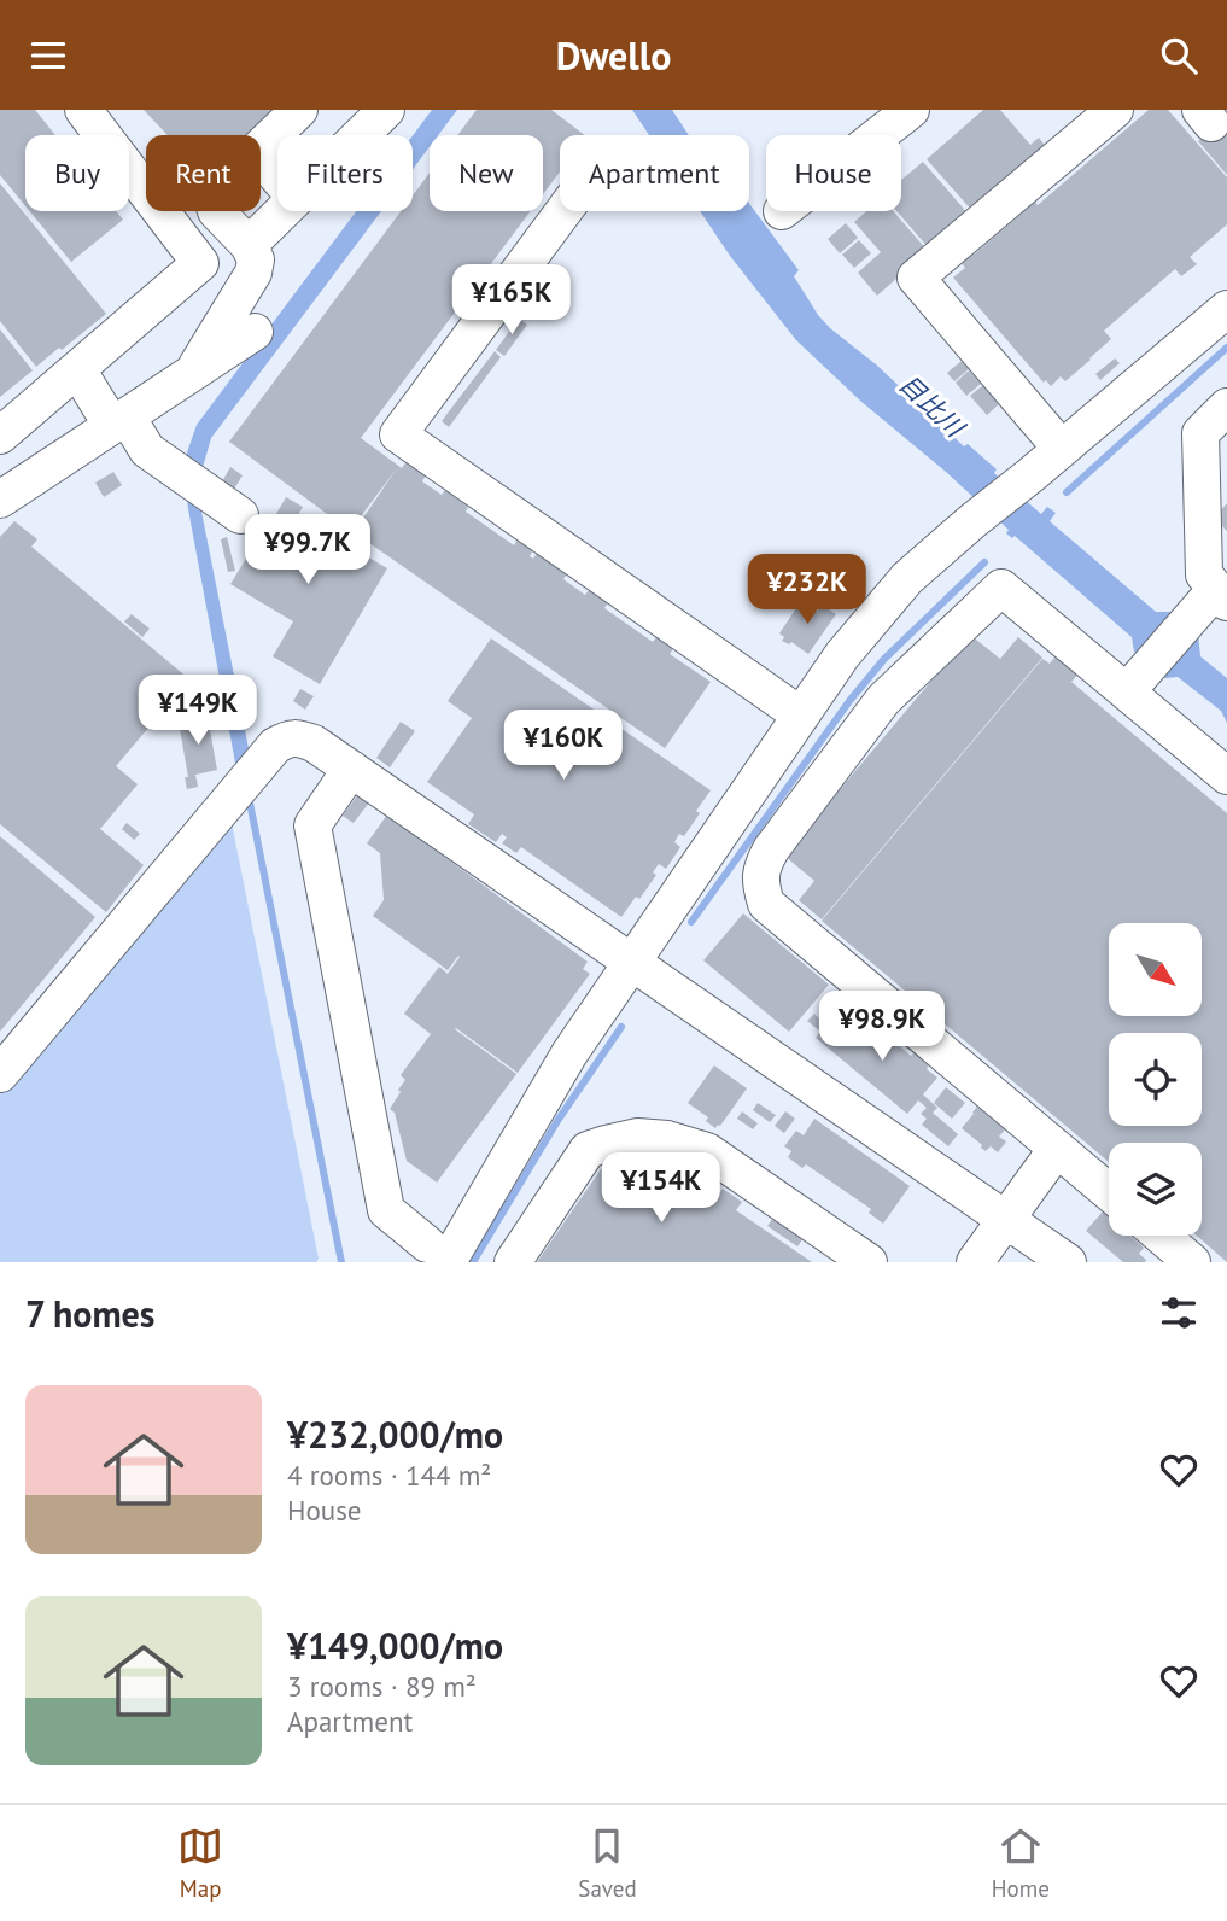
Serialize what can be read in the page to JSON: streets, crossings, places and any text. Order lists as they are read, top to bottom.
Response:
{
  "water": ["目比川"],
  "north": "bottom right",
  "page": {
    "header": "Dwello",
    "chip": [
      "Buy",
      "Rent",
      "Filters",
      "New",
      "Apartment",
      "House"
    ],
    "price": [
      "¥165K",
      "¥99.7K",
      "¥232K",
      "¥149K",
      "¥160K",
      "¥98.9K",
      "¥154K"
    ],
    "heading": "7 homes",
    "list": [
      {
        "name": "¥232,000/mo",
        "note": "4 rooms · 144 m² · House"
      },
      {
        "name": "¥149,000/mo",
        "note": "3 rooms · 89 m² · Apartment"
      }
    ],
    "tabs": ["Map", "Saved", "Home"]
  }
}
